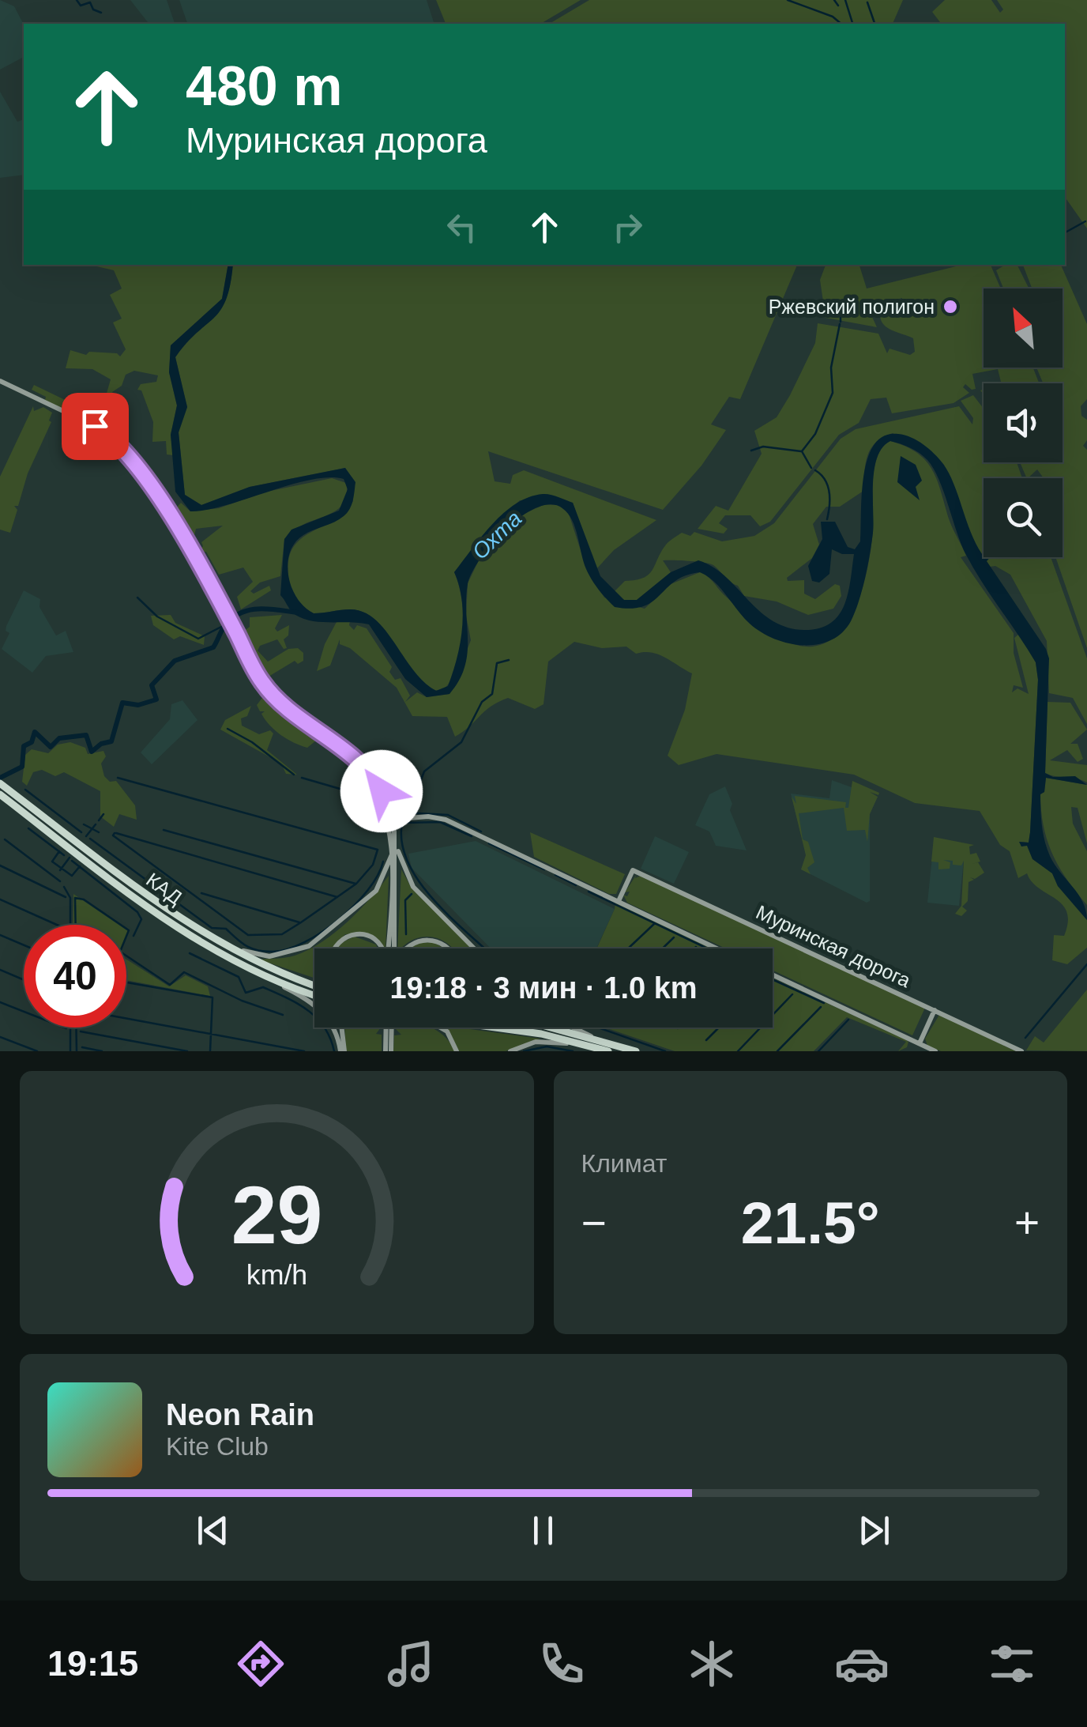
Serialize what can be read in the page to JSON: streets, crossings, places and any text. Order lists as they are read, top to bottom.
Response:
{
  "streets": {
    "highway": ["КАД"],
    "street": ["Муринская дорога"]
  },
  "water": ["Охта"],
  "places": ["Ржевский полигон"],
  "north": "top left",
  "page": {
    "turn": ["480 m", "Муринская дорога"],
    "limit": "40",
    "trip": "19:18 · 3 мин · 1.0 km",
    "tile": "Климат",
    "heat": ["−", "21.5°", "+"],
    "song": ["Neon Rain", "Kite Club"],
    "tabs": "19:15",
    "gauge": ["29", "km/h"]
  }
}
